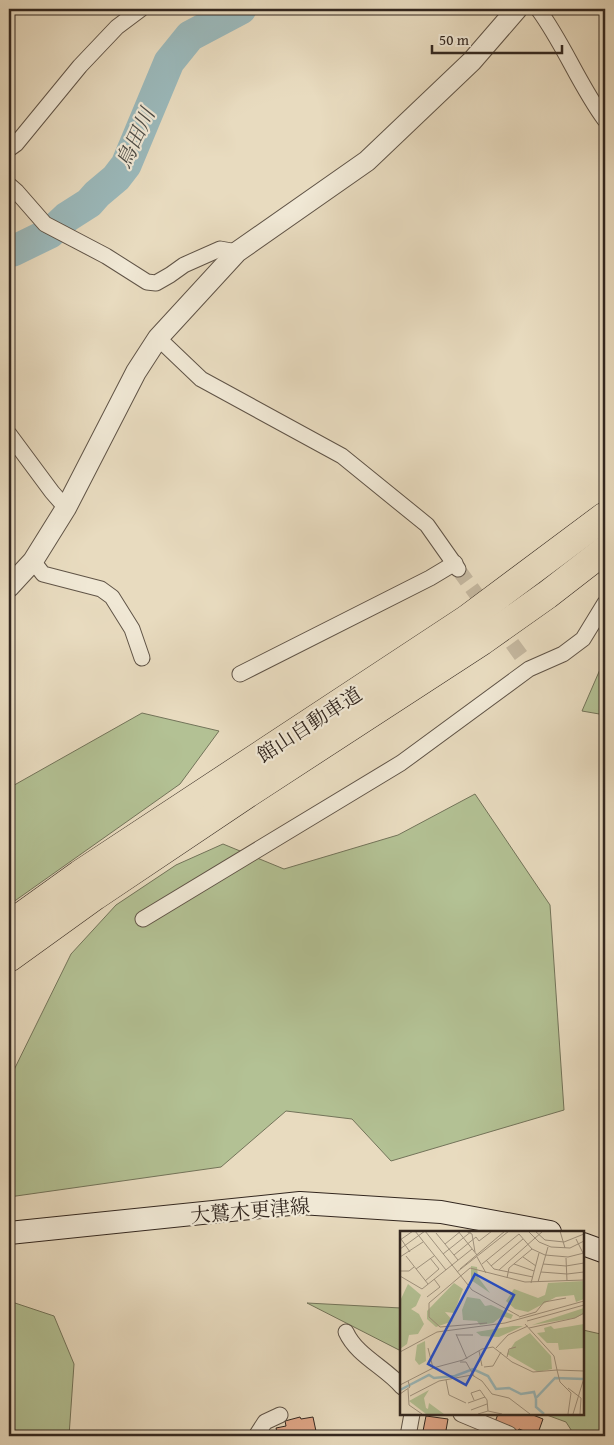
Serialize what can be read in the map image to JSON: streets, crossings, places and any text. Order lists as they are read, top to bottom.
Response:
{
  "streets": {
    "highway": ["館山自動車道"],
    "main road": ["大鷲木更津線"]
  },
  "water": ["鳥田川"],
  "scale_bar": "50 m"
}
